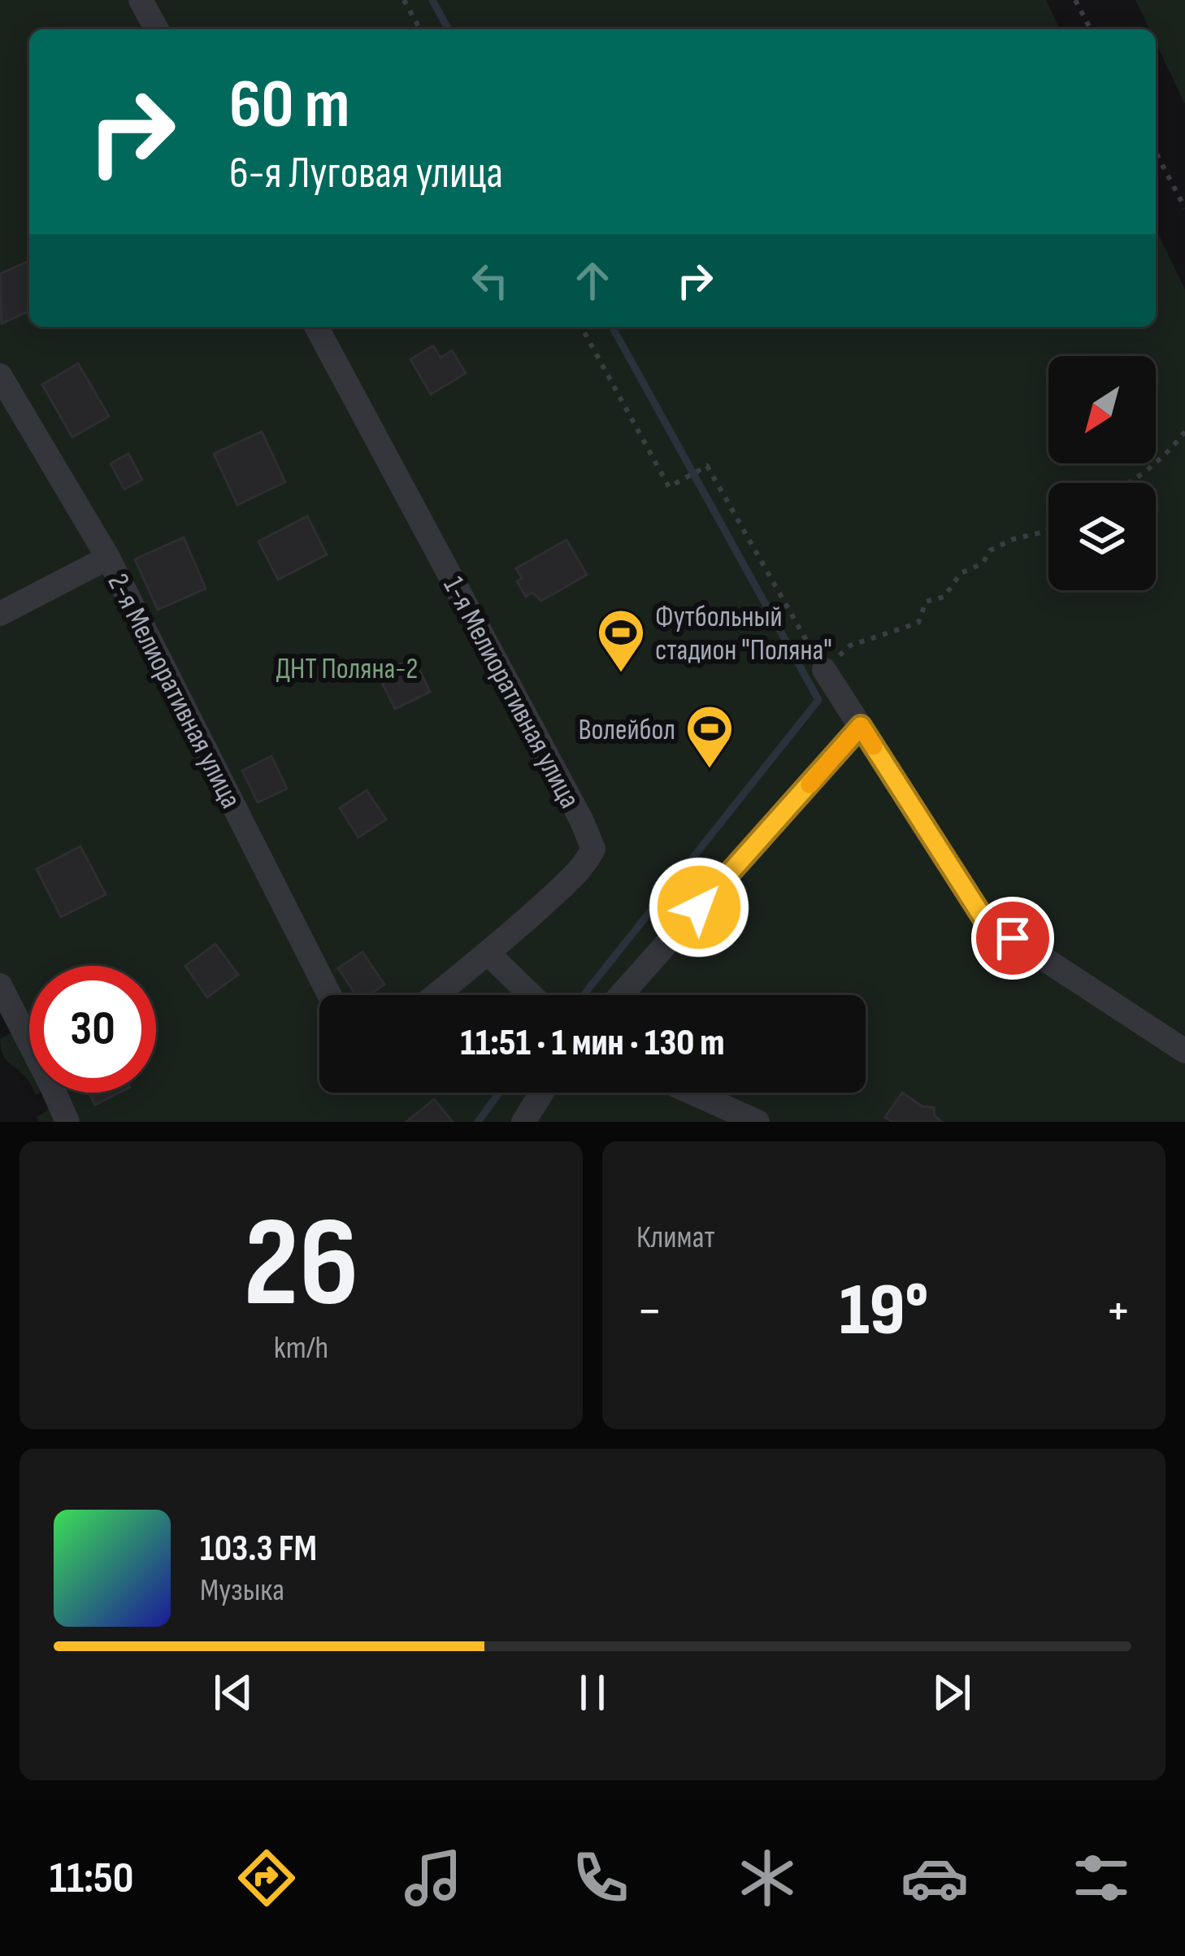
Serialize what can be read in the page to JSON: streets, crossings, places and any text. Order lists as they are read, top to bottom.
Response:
{
  "streets": {
    "street": ["2-я Мелиоративная улица", "1-я Мелиоративная улица"]
  },
  "parks": ["ДНТ Поляна-2"],
  "places": {
    "sports": ["Футбольный стадион \"Поляна\"", "Волейбол"]
  },
  "north": "bottom left",
  "page": {
    "turn": ["60 m", "6-я Луговая улица"],
    "limit": "30",
    "trip": "11:51 · 1 мин · 130 m",
    "tile": [
      ["26", "km/h"],
      "Климат"
    ],
    "heat": ["−", "19°", "+"],
    "song": ["103.3 FM", "Музыка"],
    "tabs": "11:50"
  }
}
